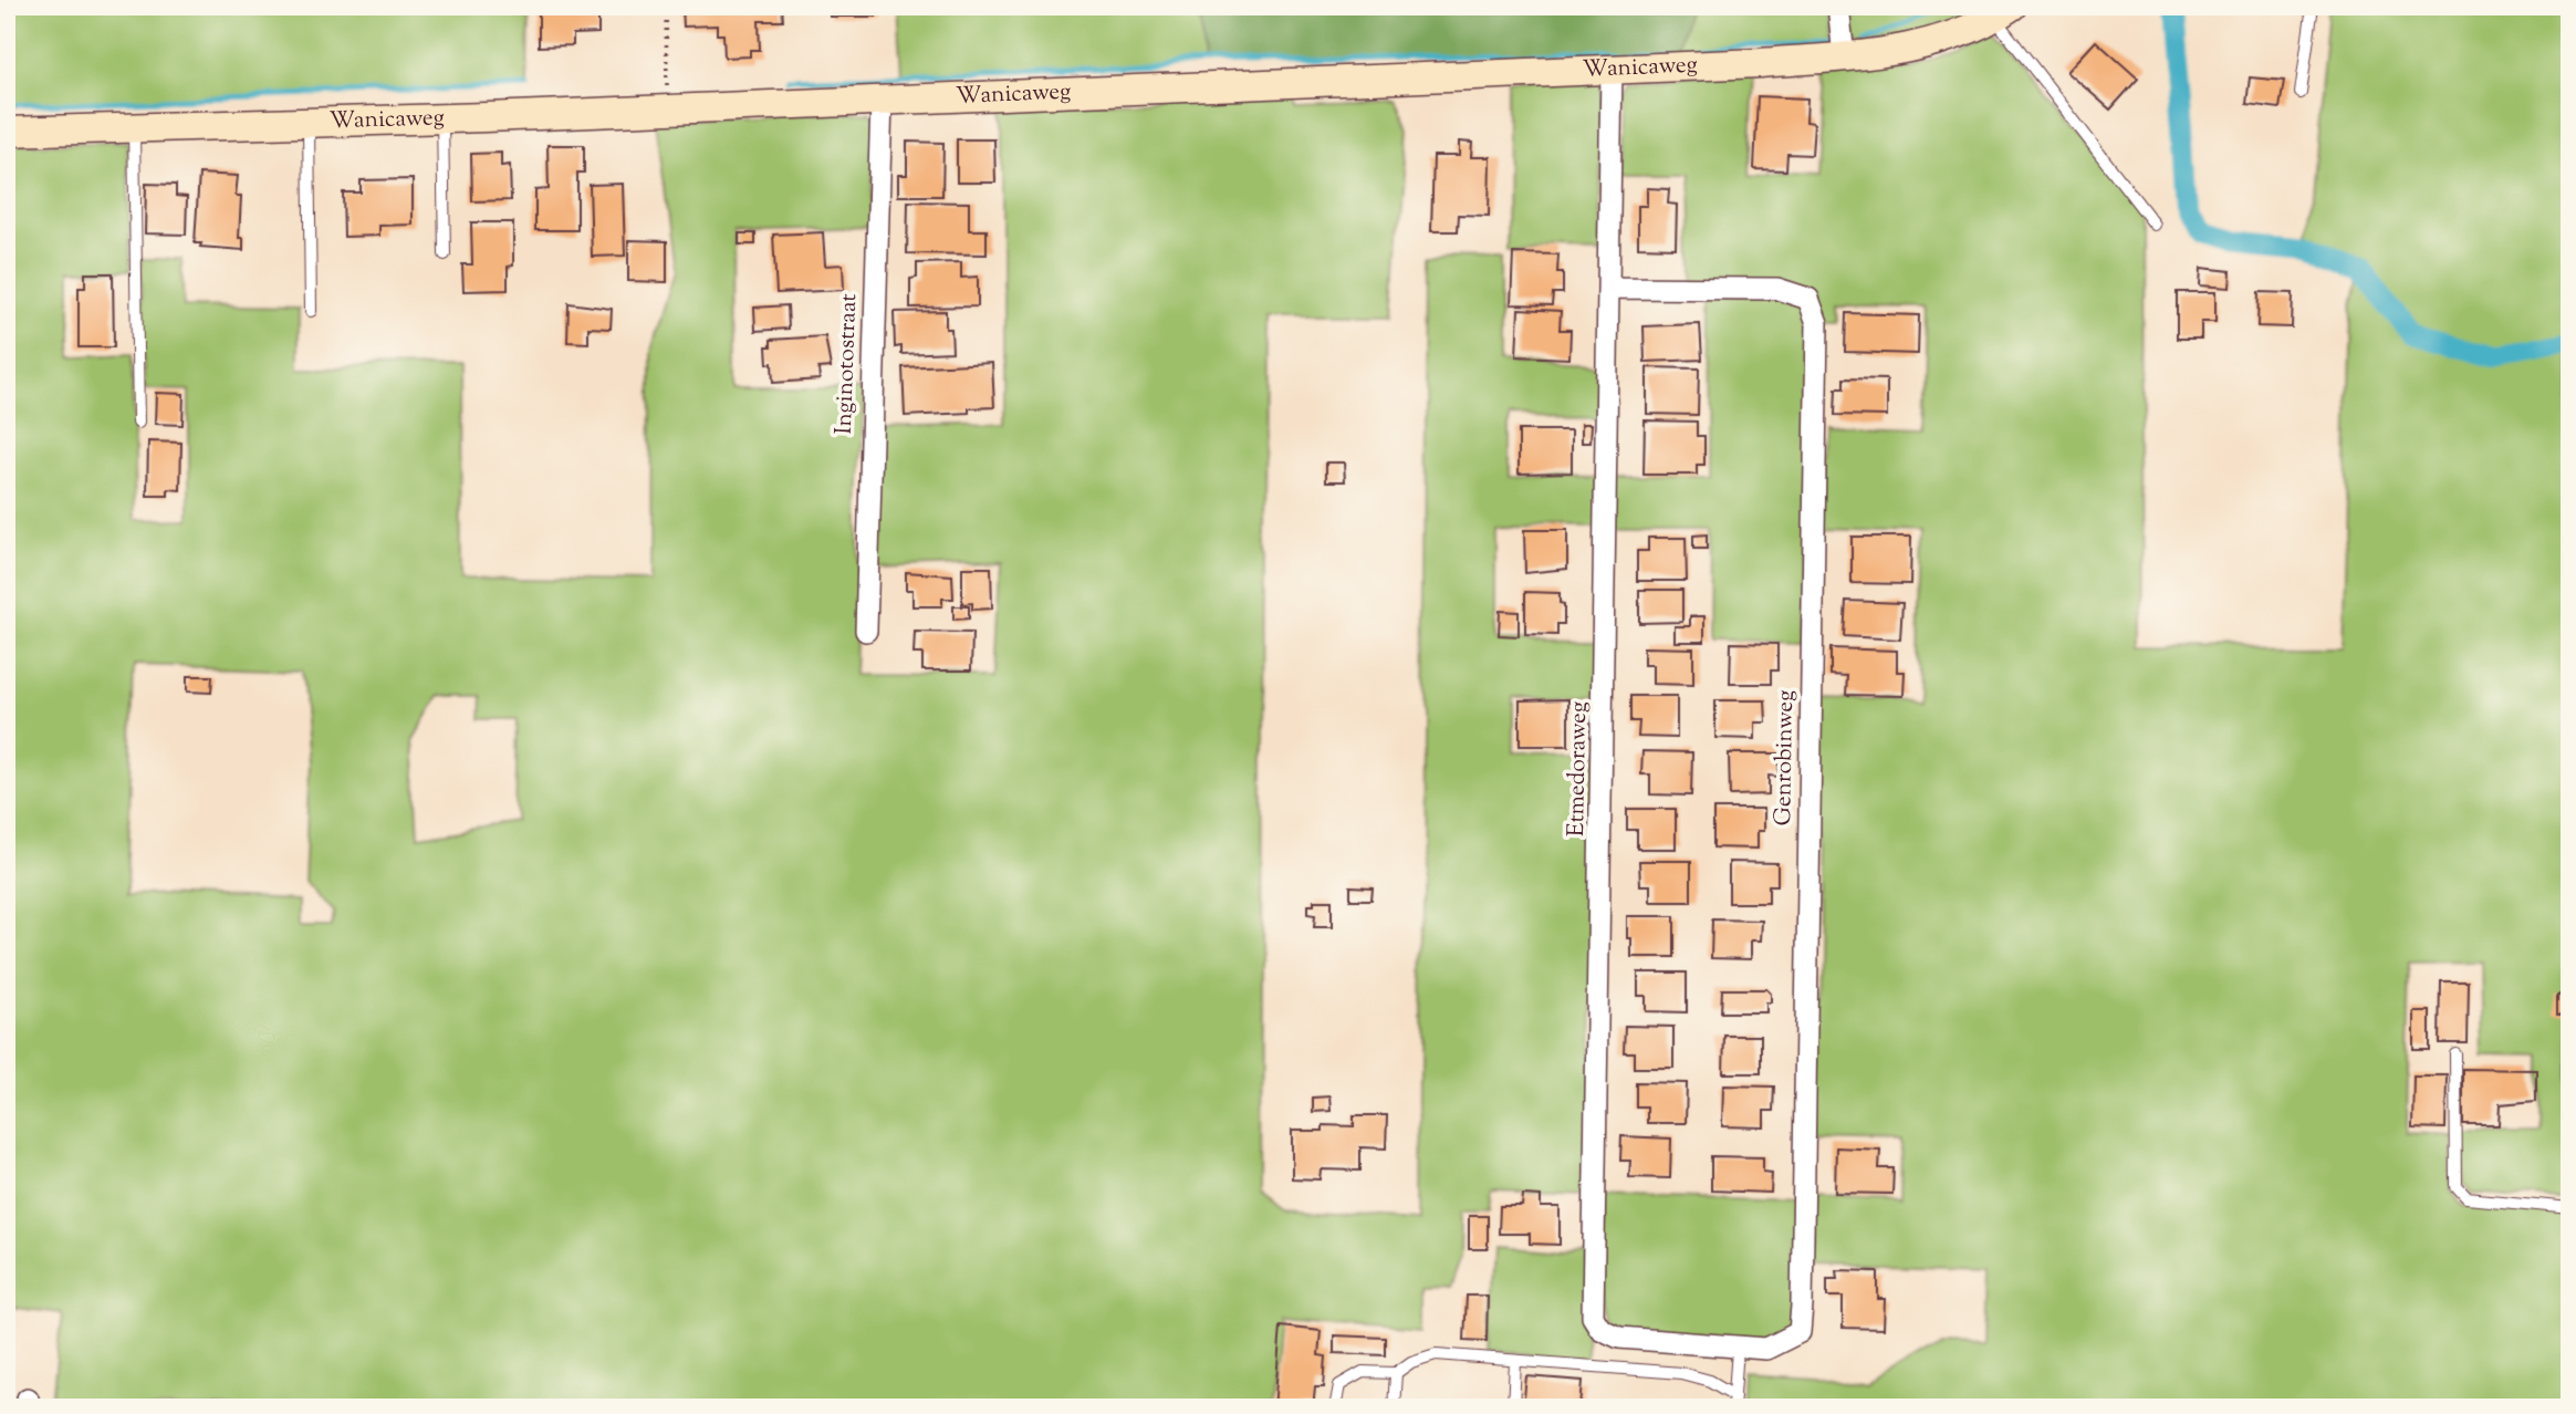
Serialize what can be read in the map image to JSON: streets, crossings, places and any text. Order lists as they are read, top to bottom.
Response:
{
  "streets": {
    "street": [
      "Wanicaweg",
      "Inginotostraat",
      "Genrobinweg",
      "Etmedoraweg"
    ]
  },
  "crossings": [
    ["Wanicaweg", "Inginotostraat"],
    ["Wanicaweg", "Etmedoraweg"],
    ["Genrobinweg", "Etmedoraweg"]
  ]
}
